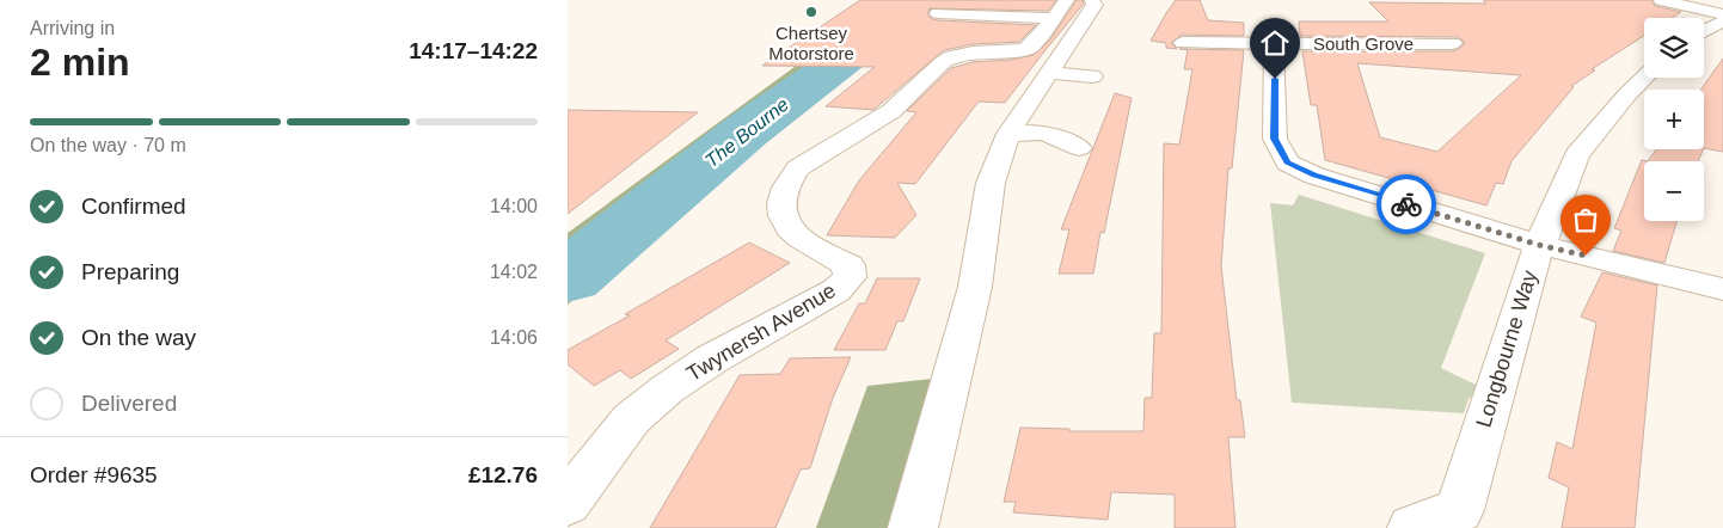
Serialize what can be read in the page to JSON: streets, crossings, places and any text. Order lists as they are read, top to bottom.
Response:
{
  "streets": {
    "street": ["South Grove", "Twynersh Avenue", "Longbourne Way"]
  },
  "water": ["The Bourne"],
  "places": ["Chertsey Motorstore"],
  "page": {
    "heading": ["2 min", "Arriving in", "14:17–14:22"],
    "panel": ["Order #9635", "£12.76"],
    "map_buttons": ["+", "−"],
    "bar": "On the way · 70 m",
    "list": [
      ["Confirmed", "14:00"],
      ["Preparing", "14:02"],
      ["On the way", "14:06"],
      "Delivered"
    ]
  }
}
